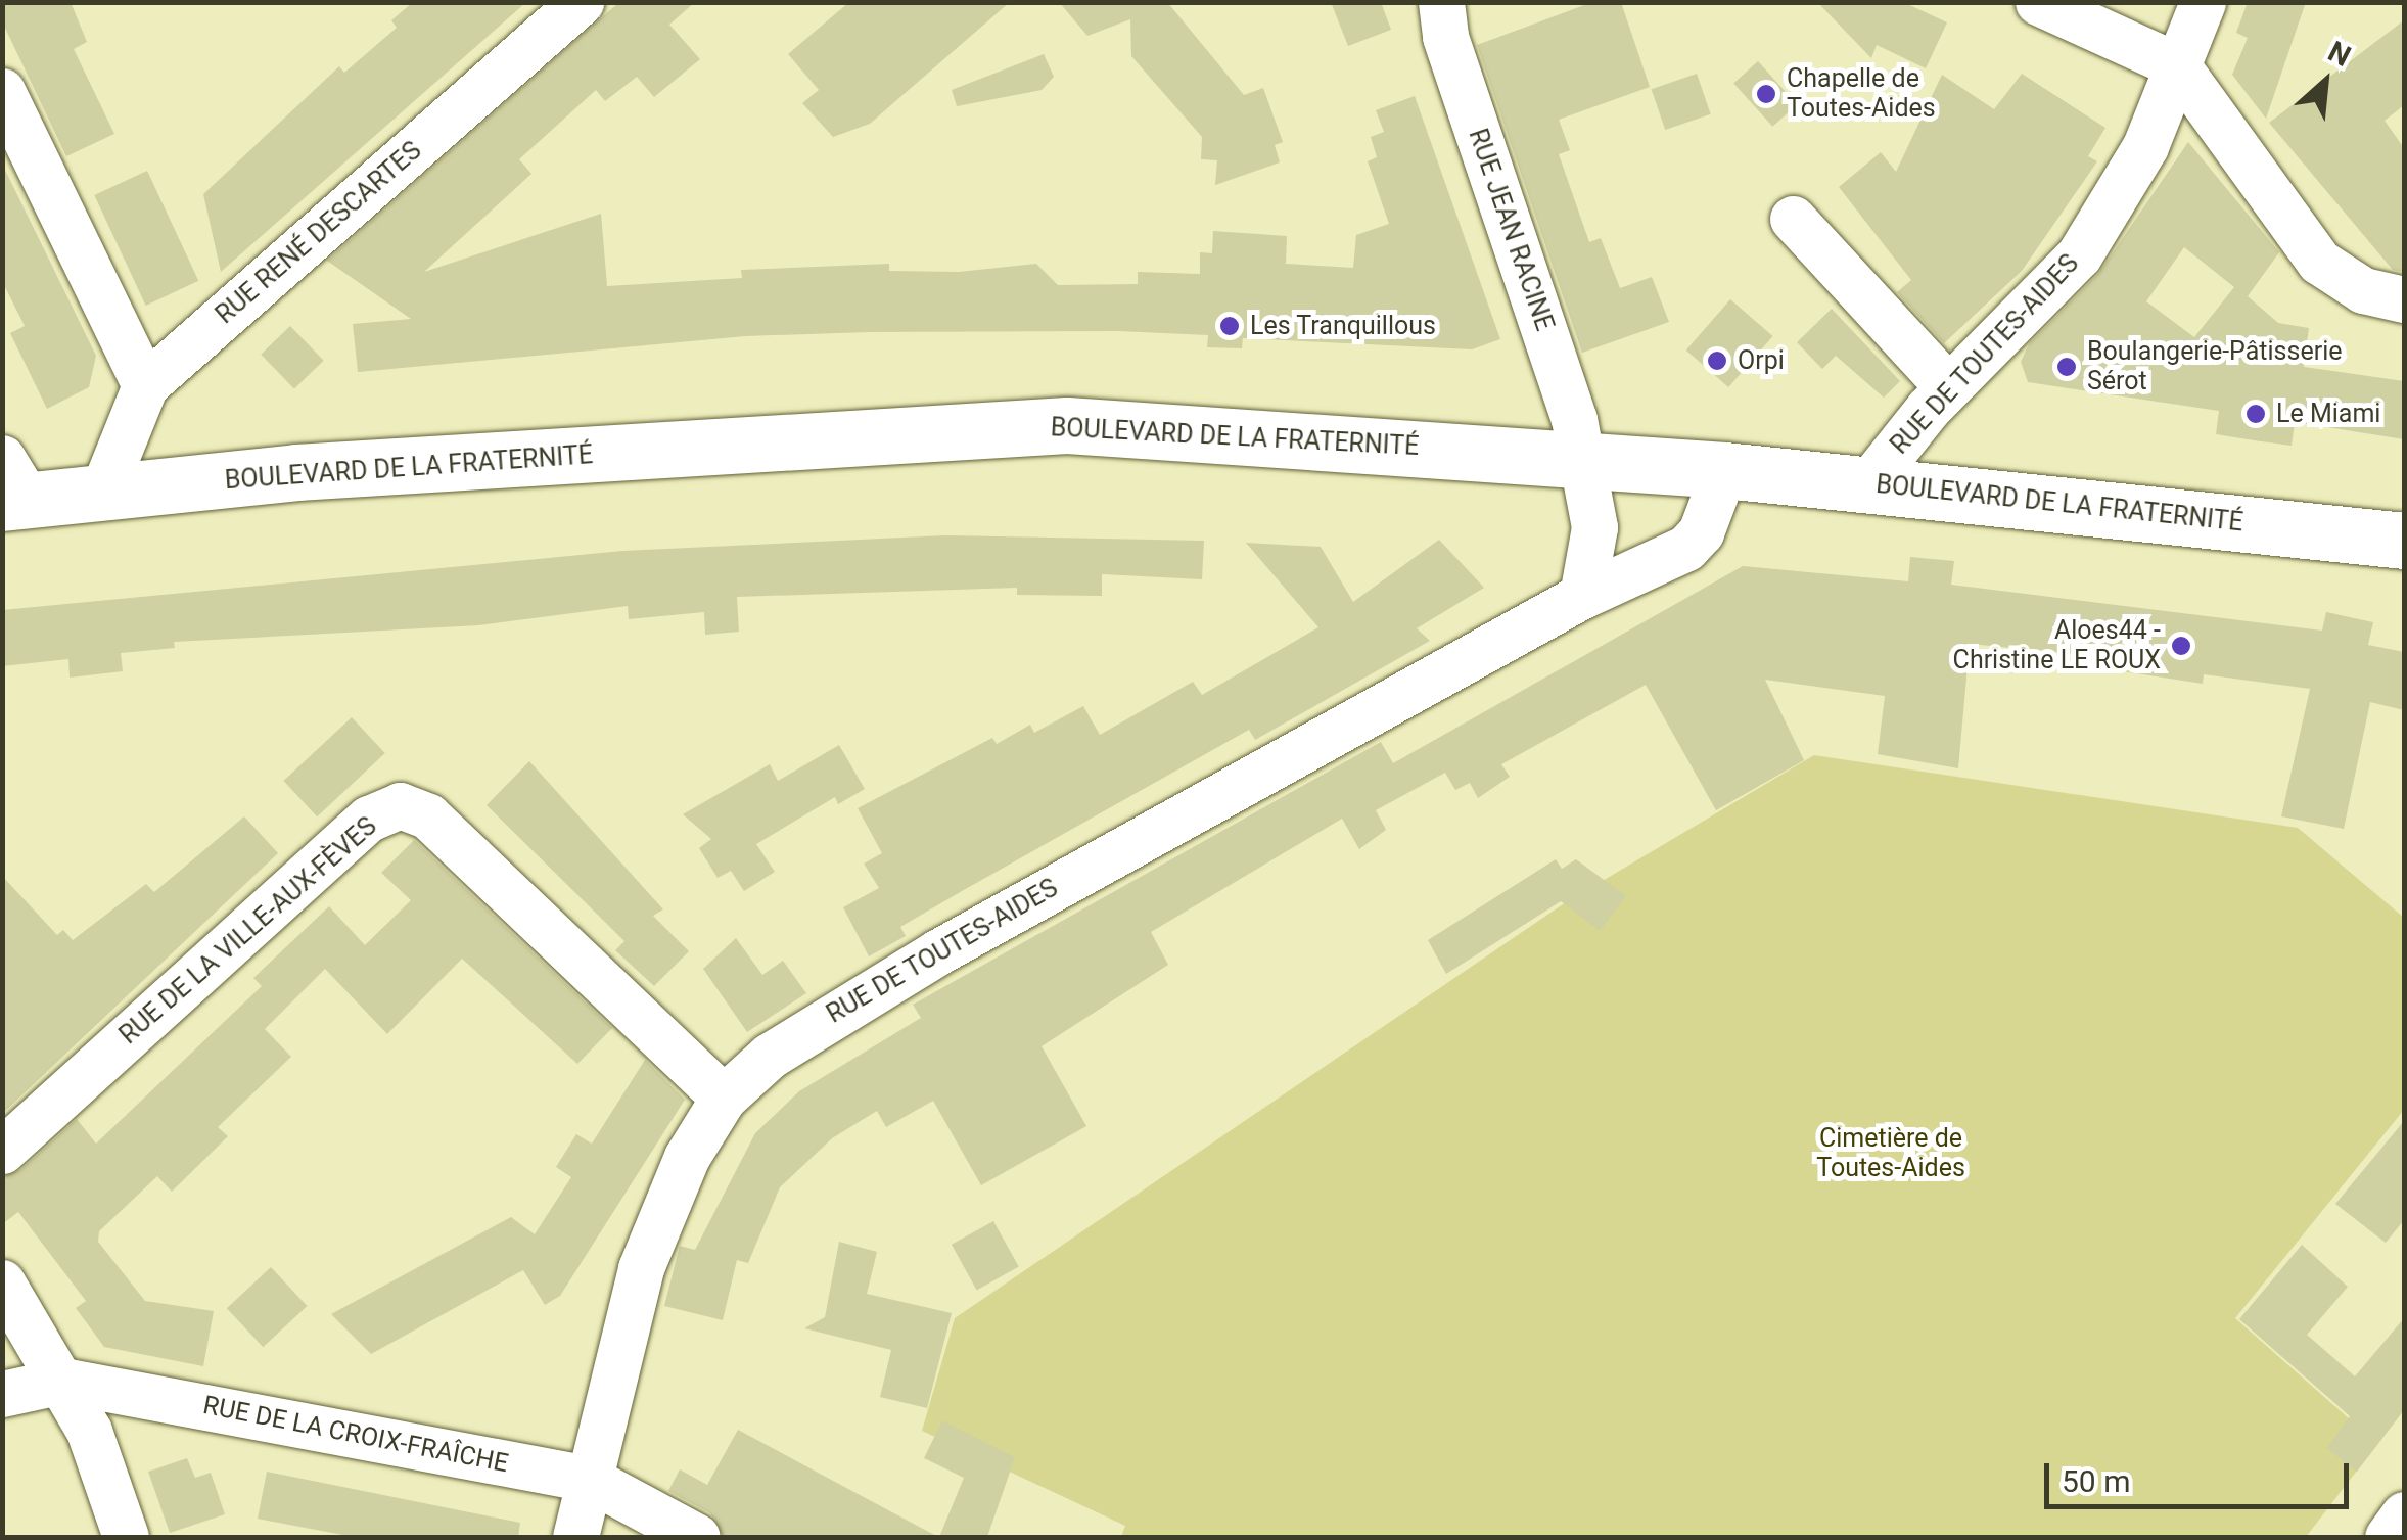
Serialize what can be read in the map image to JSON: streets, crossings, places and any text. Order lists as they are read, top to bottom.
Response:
{
  "streets": {
    "main road": ["BOULEVARD DE LA FRATERNITÉ"],
    "street": [
      "RUE JEAN RACINE",
      "RUE RENÉ DESCARTES",
      "RUE DE TOUTES-AIDES",
      "RUE DE LA VILLE-AUX-FÈVES",
      "RUE DE LA CROIX-FRAÎCHE"
    ]
  },
  "crossings": [
    ["RUE JEAN RACINE", "BOULEVARD DE LA FRATERNITÉ"],
    ["RUE RENÉ DESCARTES", "BOULEVARD DE LA FRATERNITÉ"],
    ["RUE DE TOUTES-AIDES", "BOULEVARD DE LA FRATERNITÉ"],
    ["RUE DE TOUTES-AIDES", "RUE DE LA VILLE-AUX-FÈVES"],
    ["RUE DE TOUTES-AIDES", "RUE DE LA CROIX-FRAÎCHE"]
  ],
  "parks": ["Cimetière de Toutes-Aides"],
  "places": [
    "Chapelle de Toutes-Aides",
    "Les Tranquillous",
    "Orpi",
    "Boulangerie-Pâtisserie Sérot",
    "Le Miami",
    "Aloes44 - Christine LE ROUX"
  ],
  "scale_bar": "50 m",
  "north": "top right"
}
